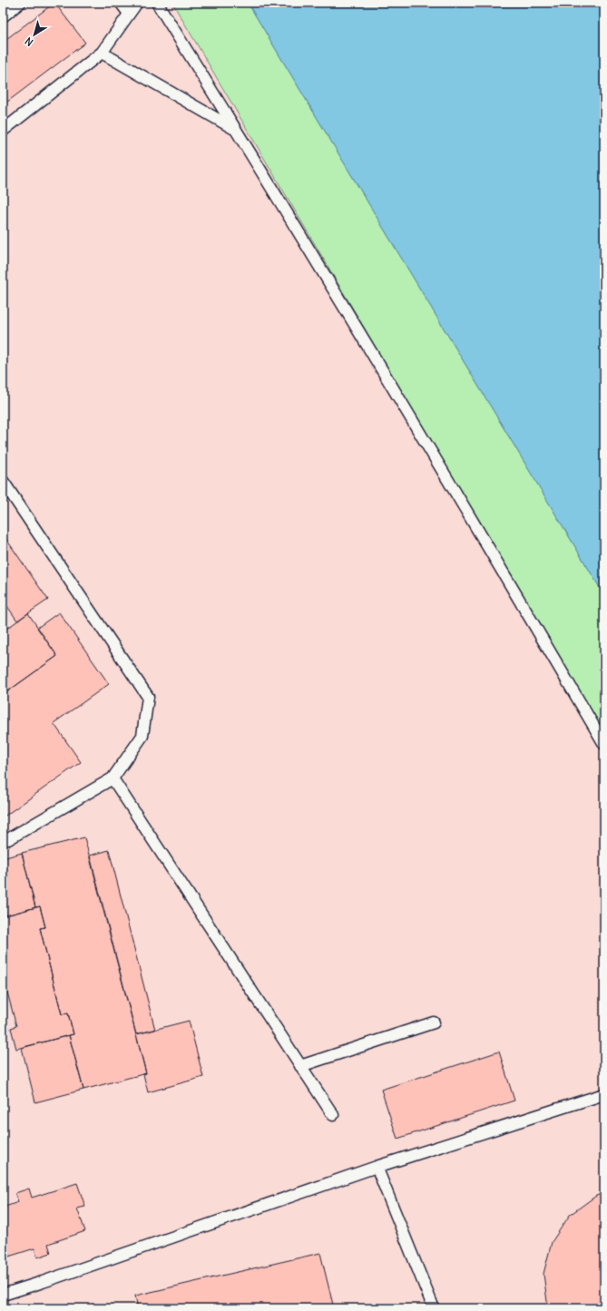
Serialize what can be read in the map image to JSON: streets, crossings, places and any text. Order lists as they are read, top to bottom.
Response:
{
  "north": "bottom left"
}
